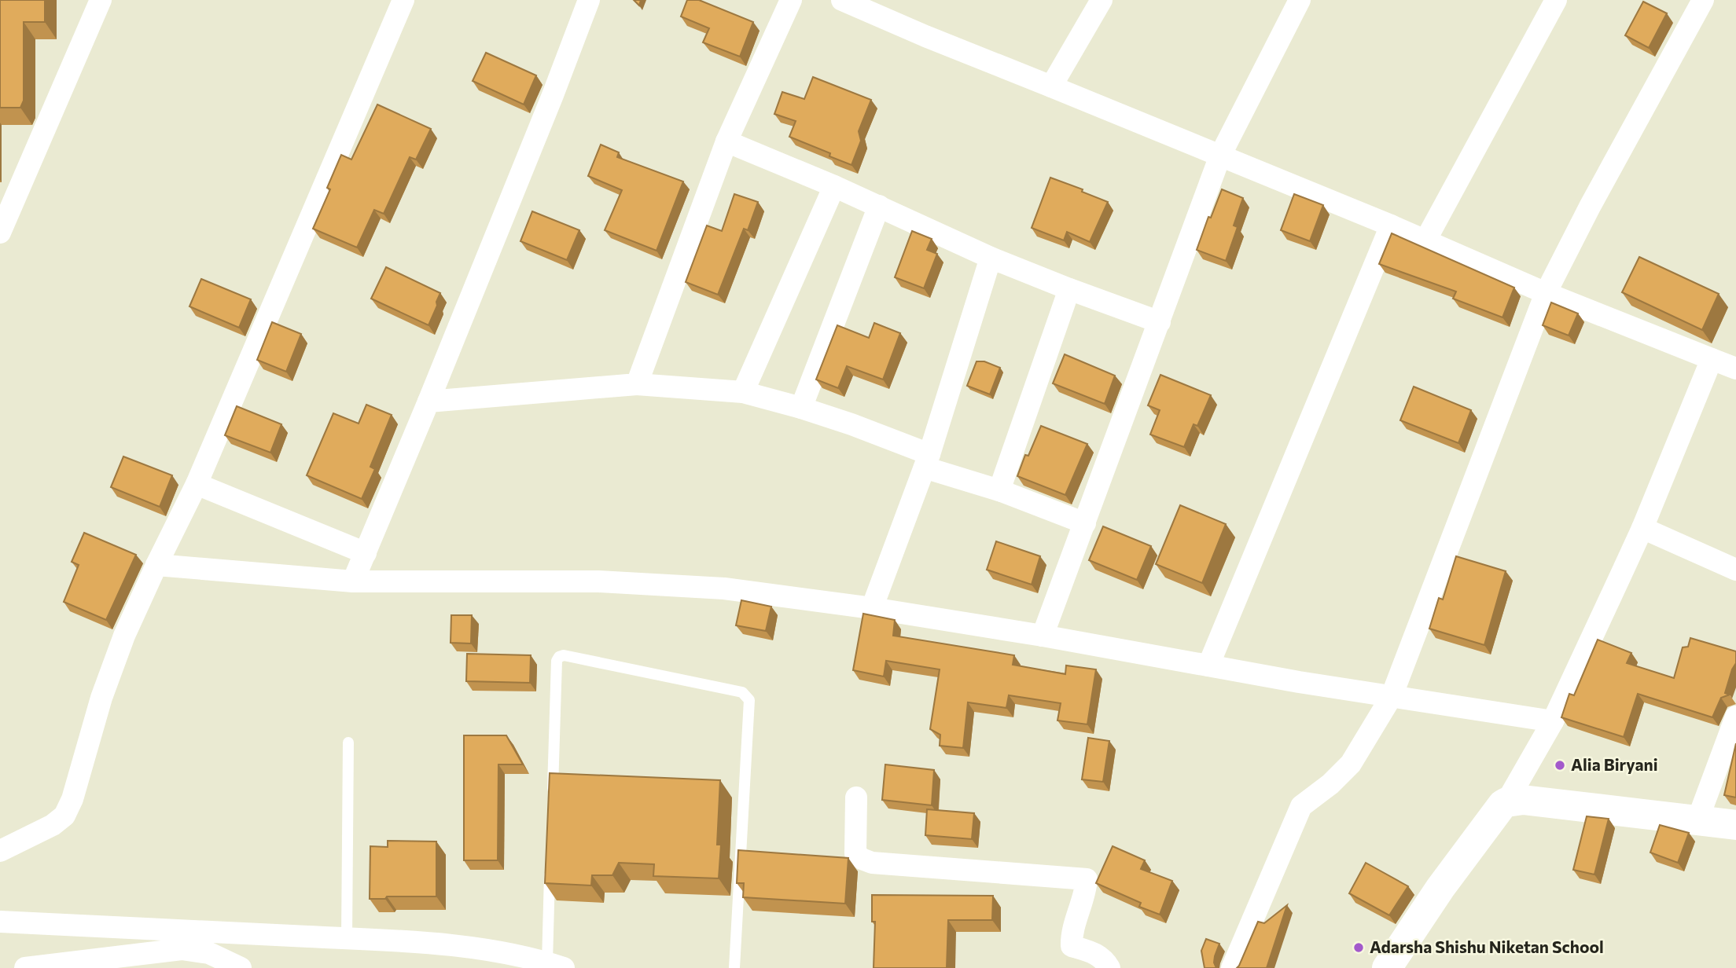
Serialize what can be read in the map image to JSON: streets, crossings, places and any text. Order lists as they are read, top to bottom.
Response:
{
  "places": ["Alia Biryani", "Adarsha Shishu Niketan School"]
}
